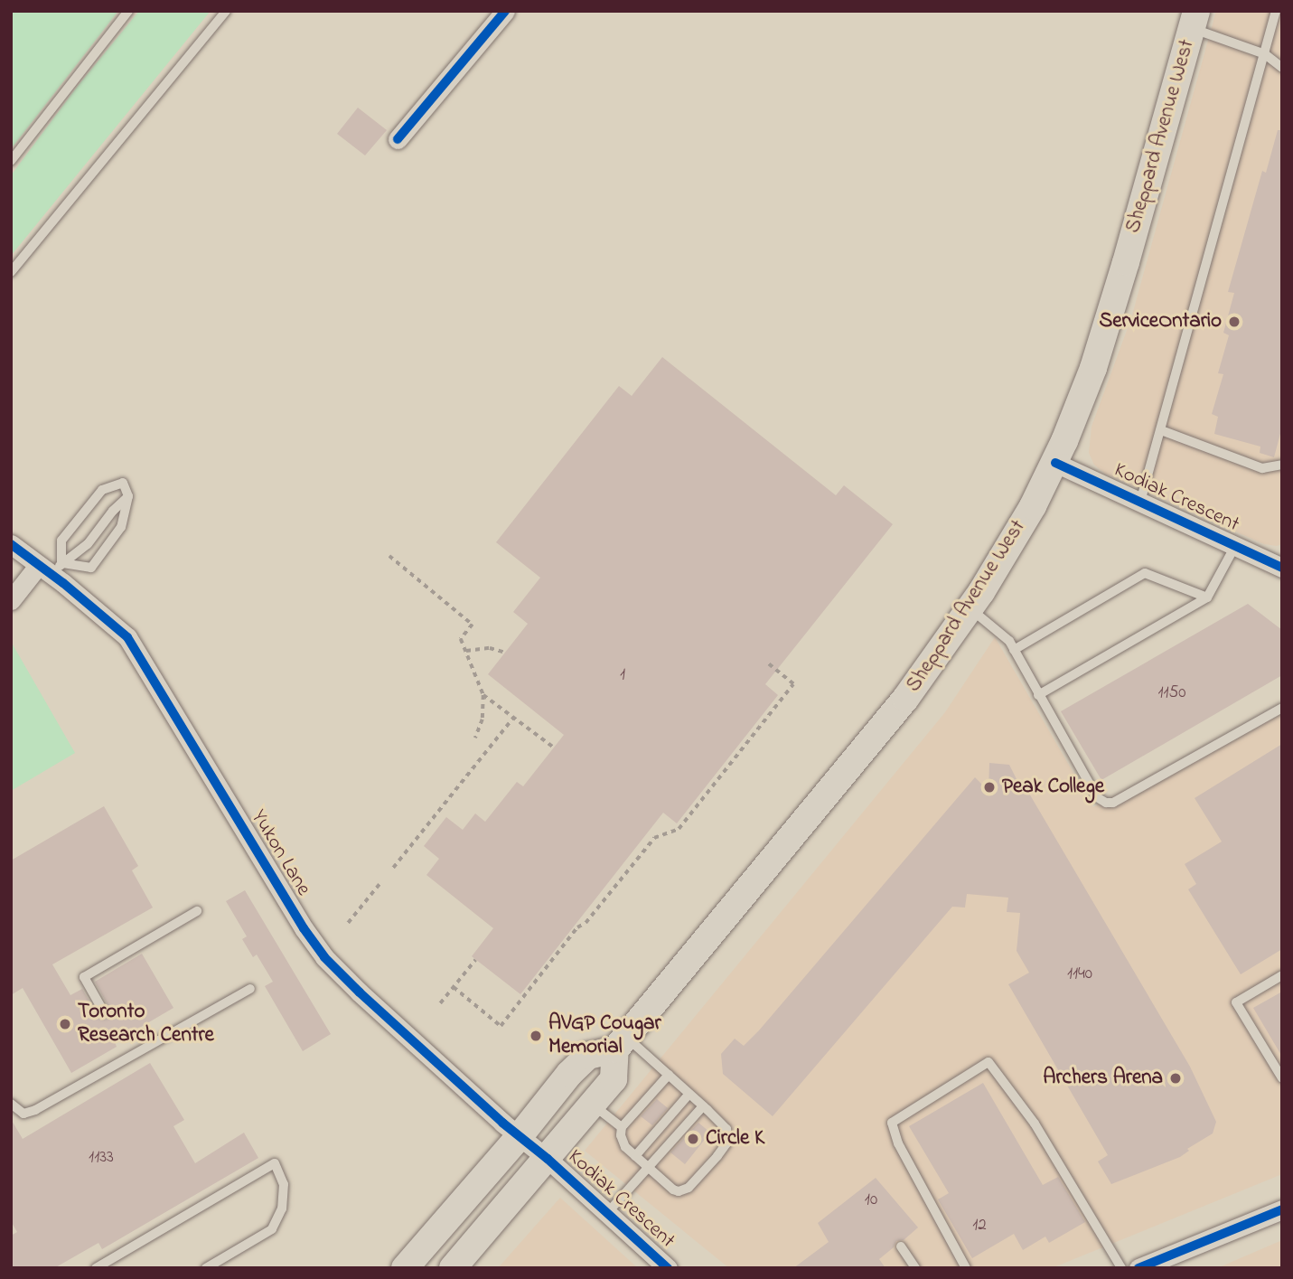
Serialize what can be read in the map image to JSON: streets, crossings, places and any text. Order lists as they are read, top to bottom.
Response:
{
  "streets": {
    "main road": ["Sheppard Avenue West"],
    "street": ["Kodiak Crescent", "Yukon Lane"]
  },
  "crossings": [
    ["Sheppard Avenue West", "Kodiak Crescent"],
    ["Kodiak Crescent", "Yukon Lane"]
  ],
  "places": [
    "ServiceOntario",
    "Peak College",
    "Toronto Research Centre",
    "AVGP Cougar Memorial",
    "Archers Arena",
    "Circle K"
  ],
  "house_numbers": [
    "1",
    "1150",
    "1140",
    "1133",
    "10",
    "12"
  ]
}
